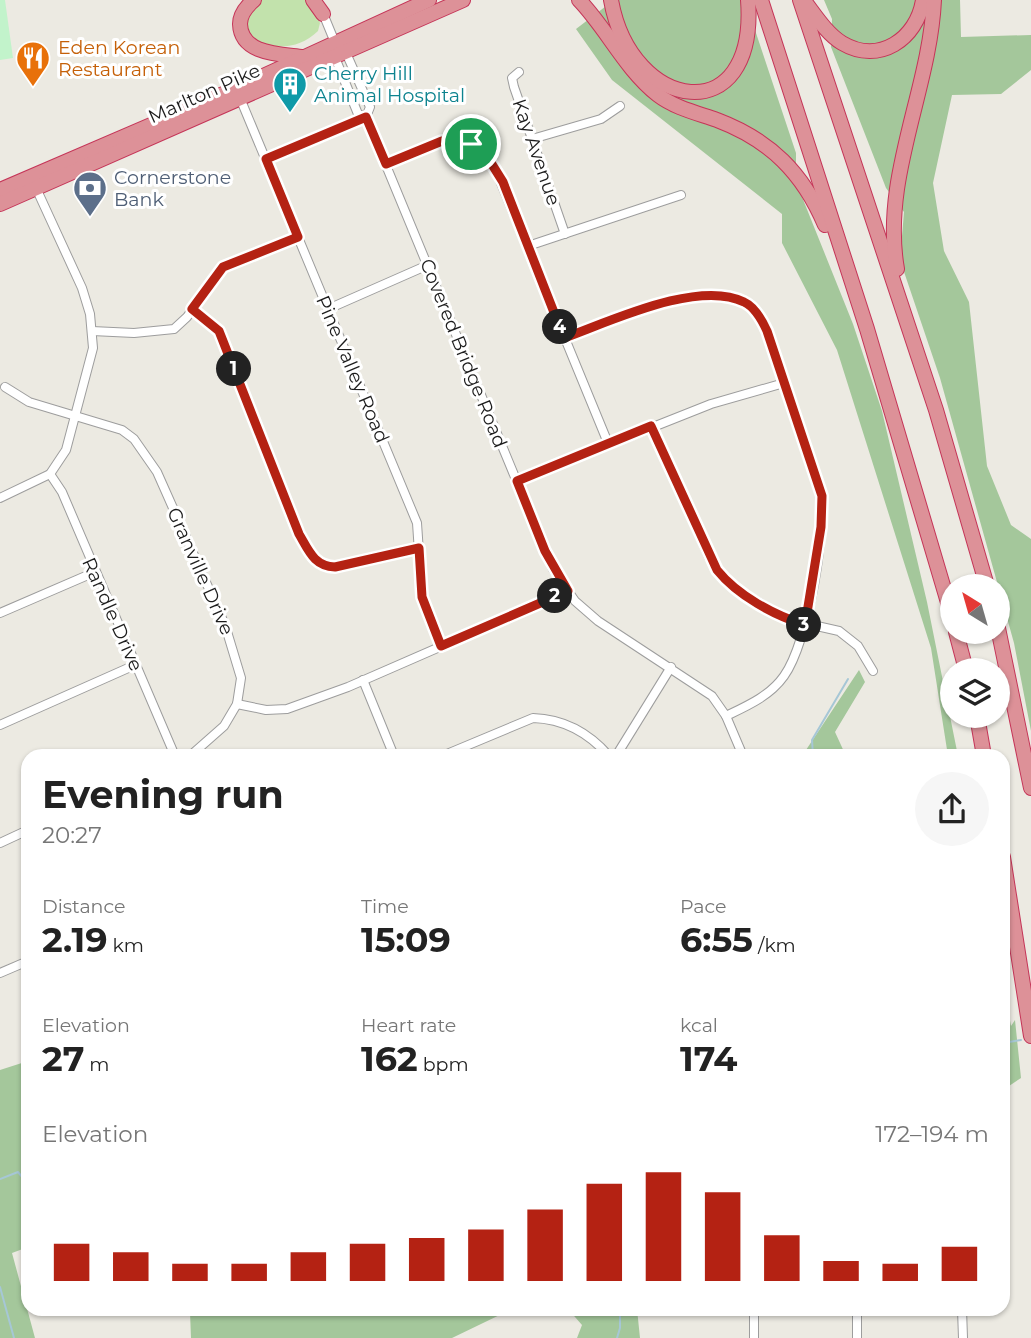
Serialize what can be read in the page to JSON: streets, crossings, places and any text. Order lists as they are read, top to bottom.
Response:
{
  "streets": {
    "highway": ["Marlton Pike"],
    "street": [
      "Kay Avenue",
      "Covered Bridge Road",
      "Pine Valley Road",
      "Granville Drive",
      "Randle Drive"
    ]
  },
  "crossings": [
    ["Marlton Pike", "Covered Bridge Road"],
    ["Marlton Pike", "Pine Valley Road"]
  ],
  "places": {
    "restaurant": ["Eden Korean Restaurant"],
    "building": ["Cherry Hill Animal Hospital"],
    "bank": ["Cornerstone Bank"]
  },
  "north": "top left",
  "page": {
    "pins": [
      "4",
      "1",
      "2",
      "3"
    ],
    "heading": ["Evening run", "20:27"],
    "stats": [
      ["Distance", "2.19 km"],
      ["Time", "15:09"],
      ["Pace", "6:55 /km"],
      ["Elevation", "27 m"],
      ["Heart rate", "162 bpm"],
      ["kcal", "174"]
    ],
    "chart": ["Elevation", "172–194 m"]
  }
}
